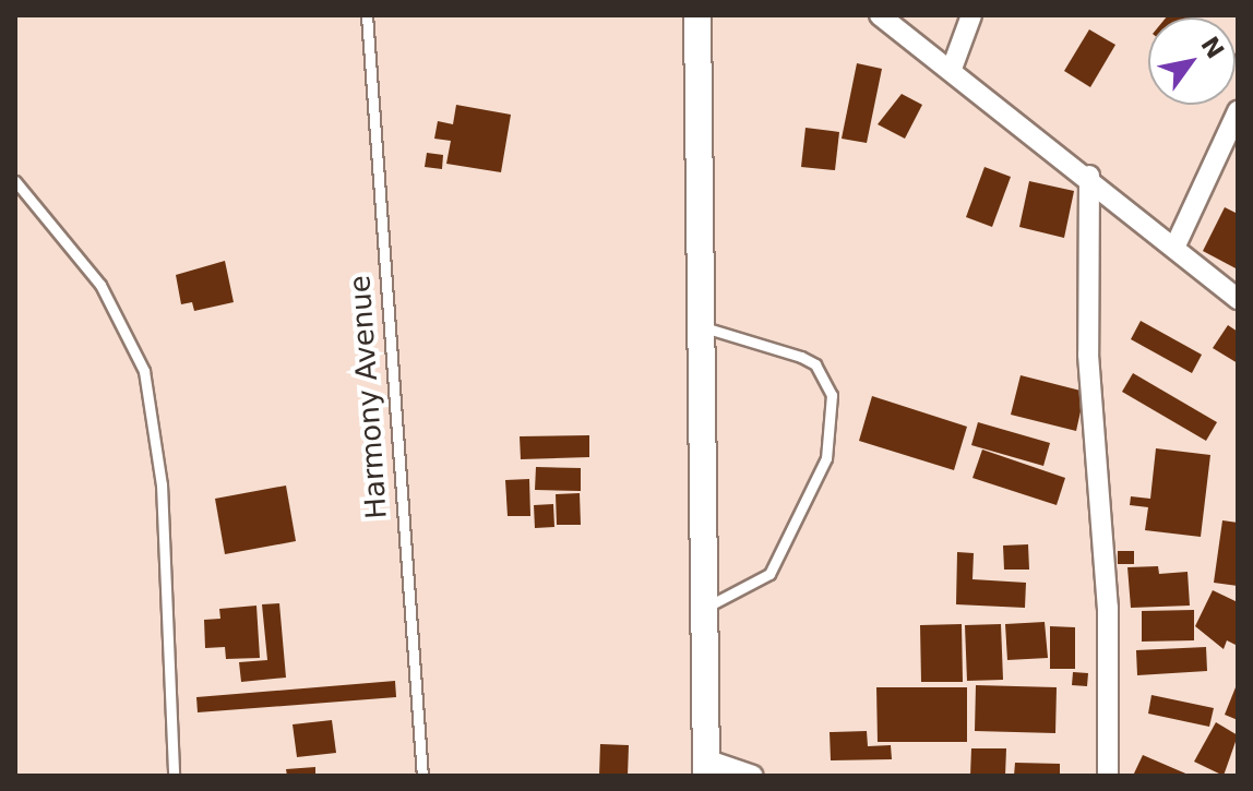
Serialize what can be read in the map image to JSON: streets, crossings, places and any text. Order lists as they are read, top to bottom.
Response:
{
  "streets": {
    "lane": ["Harmony Avenue"]
  },
  "north": "top right"
}
